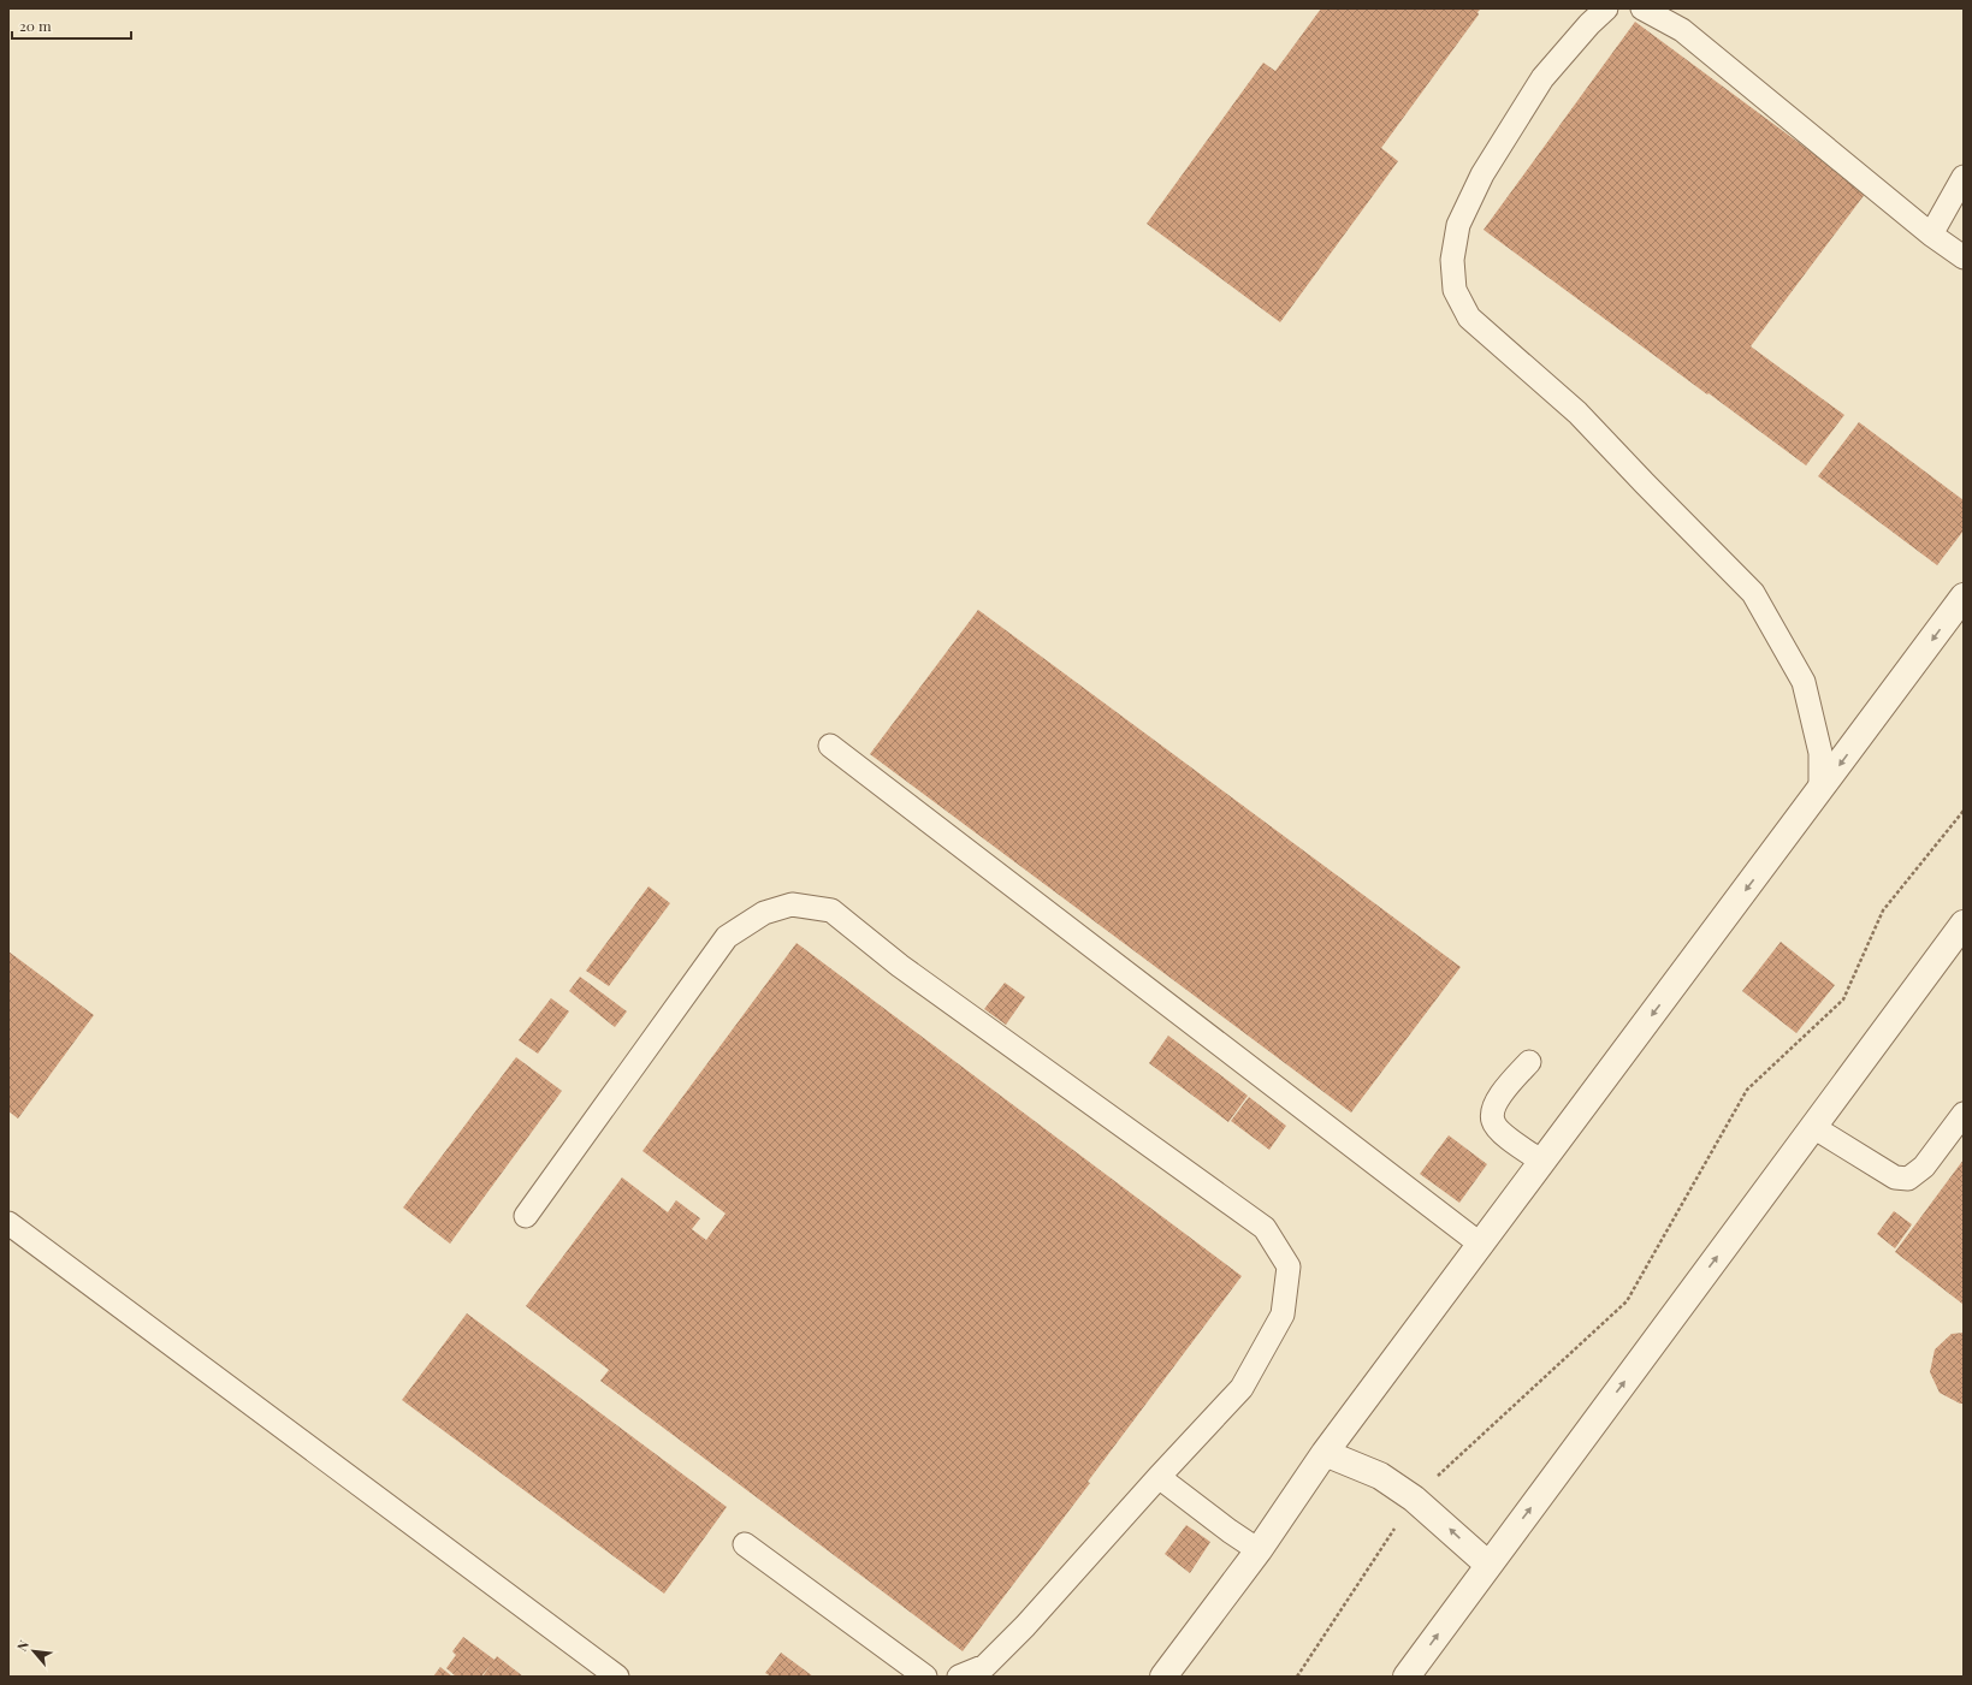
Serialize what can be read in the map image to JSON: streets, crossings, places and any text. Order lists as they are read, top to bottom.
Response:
{
  "scale_bar": "20 m",
  "north": "top left"
}
